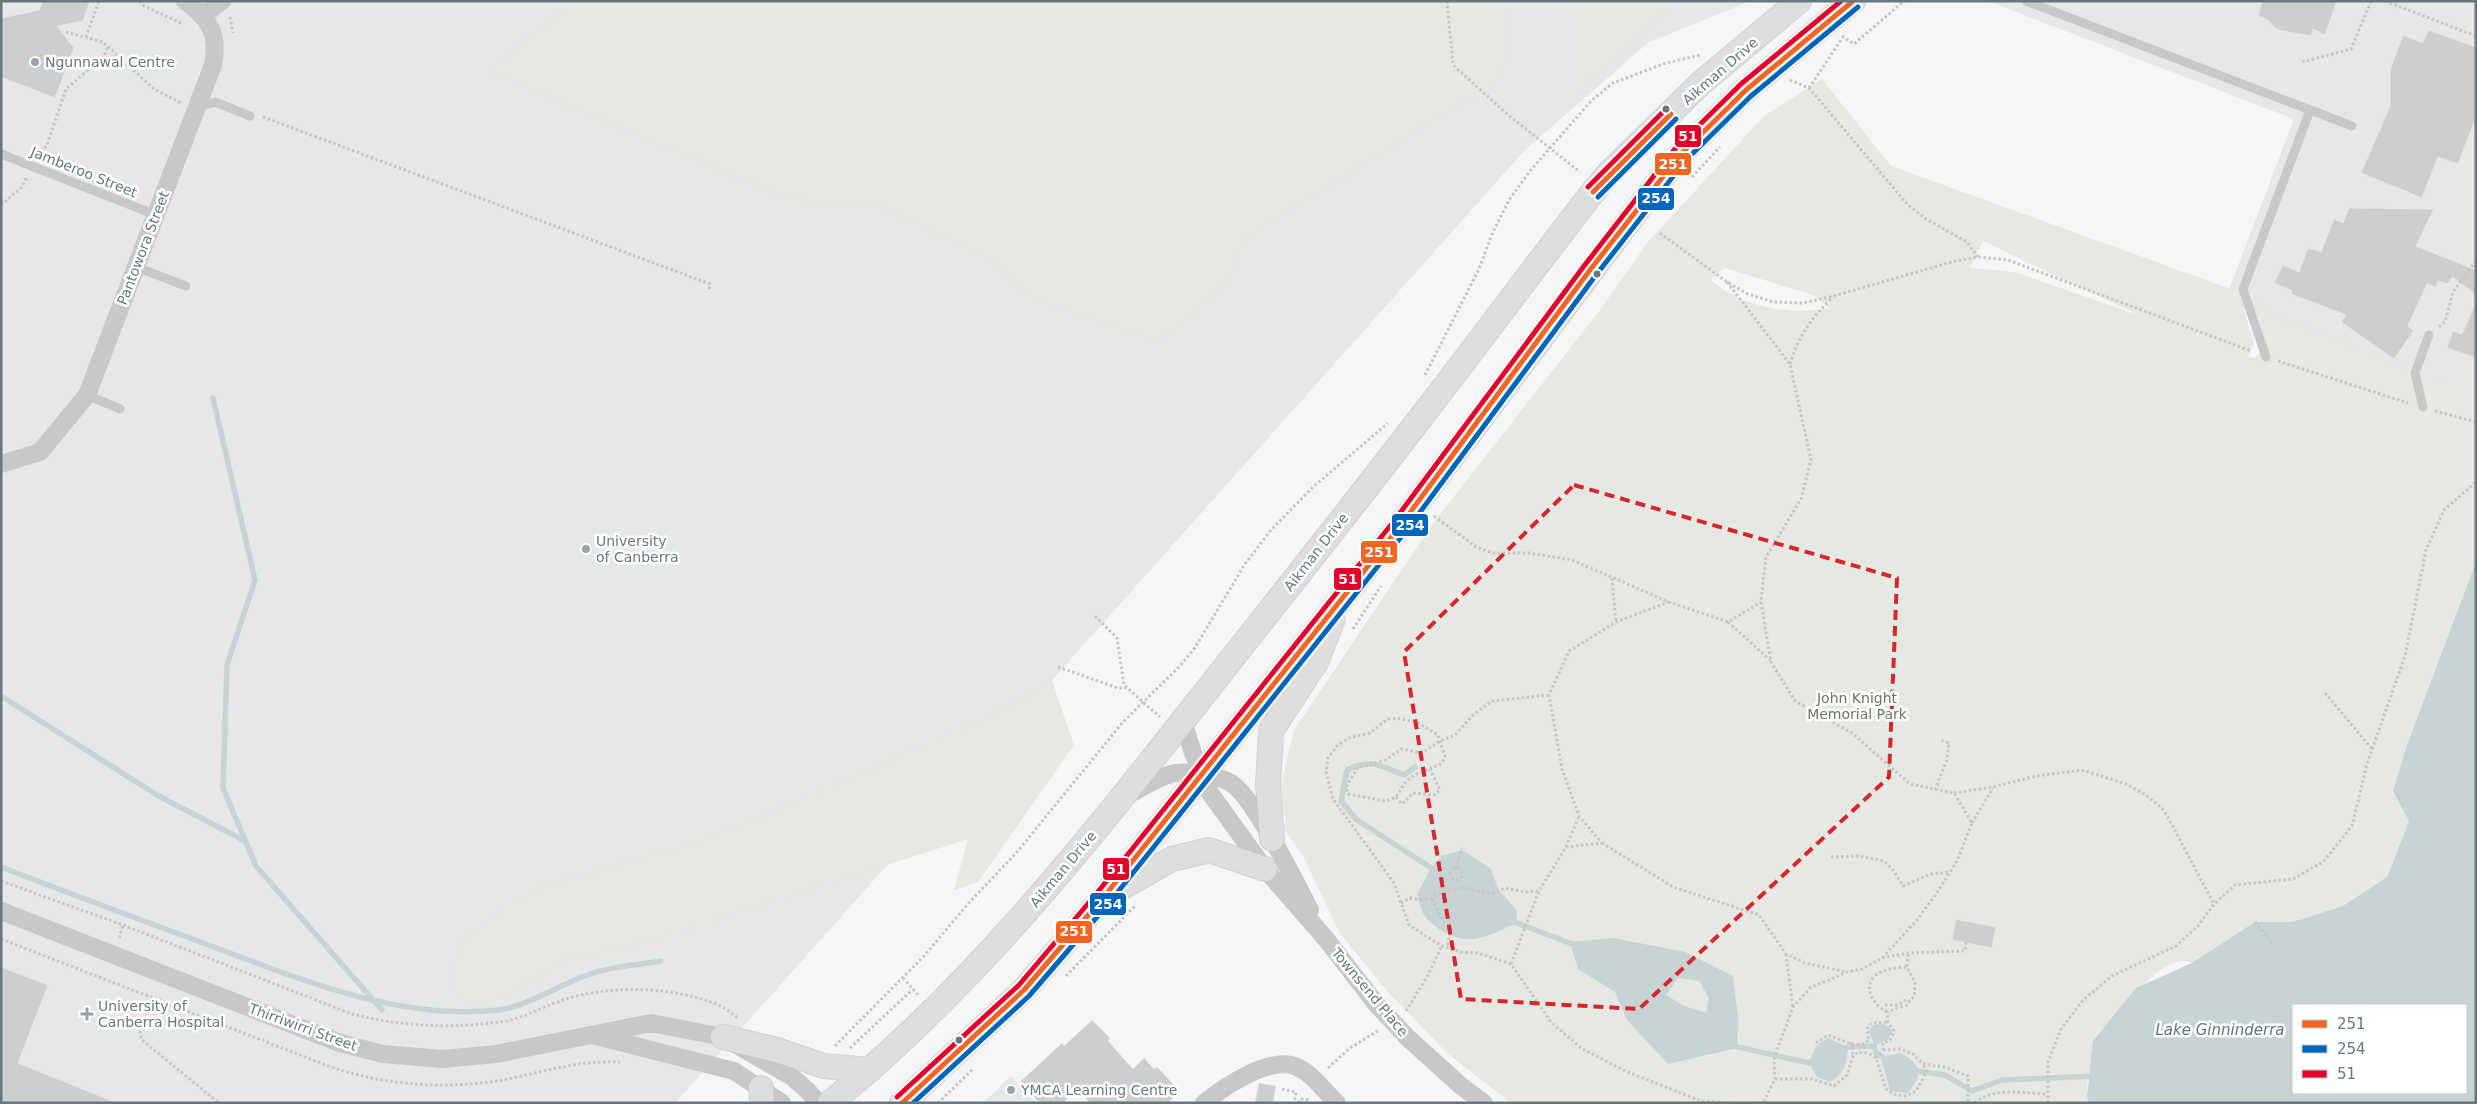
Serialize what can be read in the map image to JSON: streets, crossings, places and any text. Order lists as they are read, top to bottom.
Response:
{
  "streets": {
    "main road": ["Aikman Drive"],
    "street": ["Pantowora Street", "Townsend Place", "Thirriwirri Street"],
    "lane": ["Jamberoo Street"]
  },
  "crossings": [
    ["Aikman Drive", "Townsend Place"],
    ["Jamberoo Street", "Pantowora Street"]
  ],
  "water": ["Lake Ginninderra"],
  "parks": ["John Knight Memorial Park"],
  "places": {
    "other": ["Ngunnawal Centre", "University of Canberra", "YMCA Learning Centre"],
    "health": ["University of Canberra Hospital"]
  },
  "lines": ["transit line 251", "transit line 51", "transit line 254"],
  "legend": ["251", "254", "51"]
}
